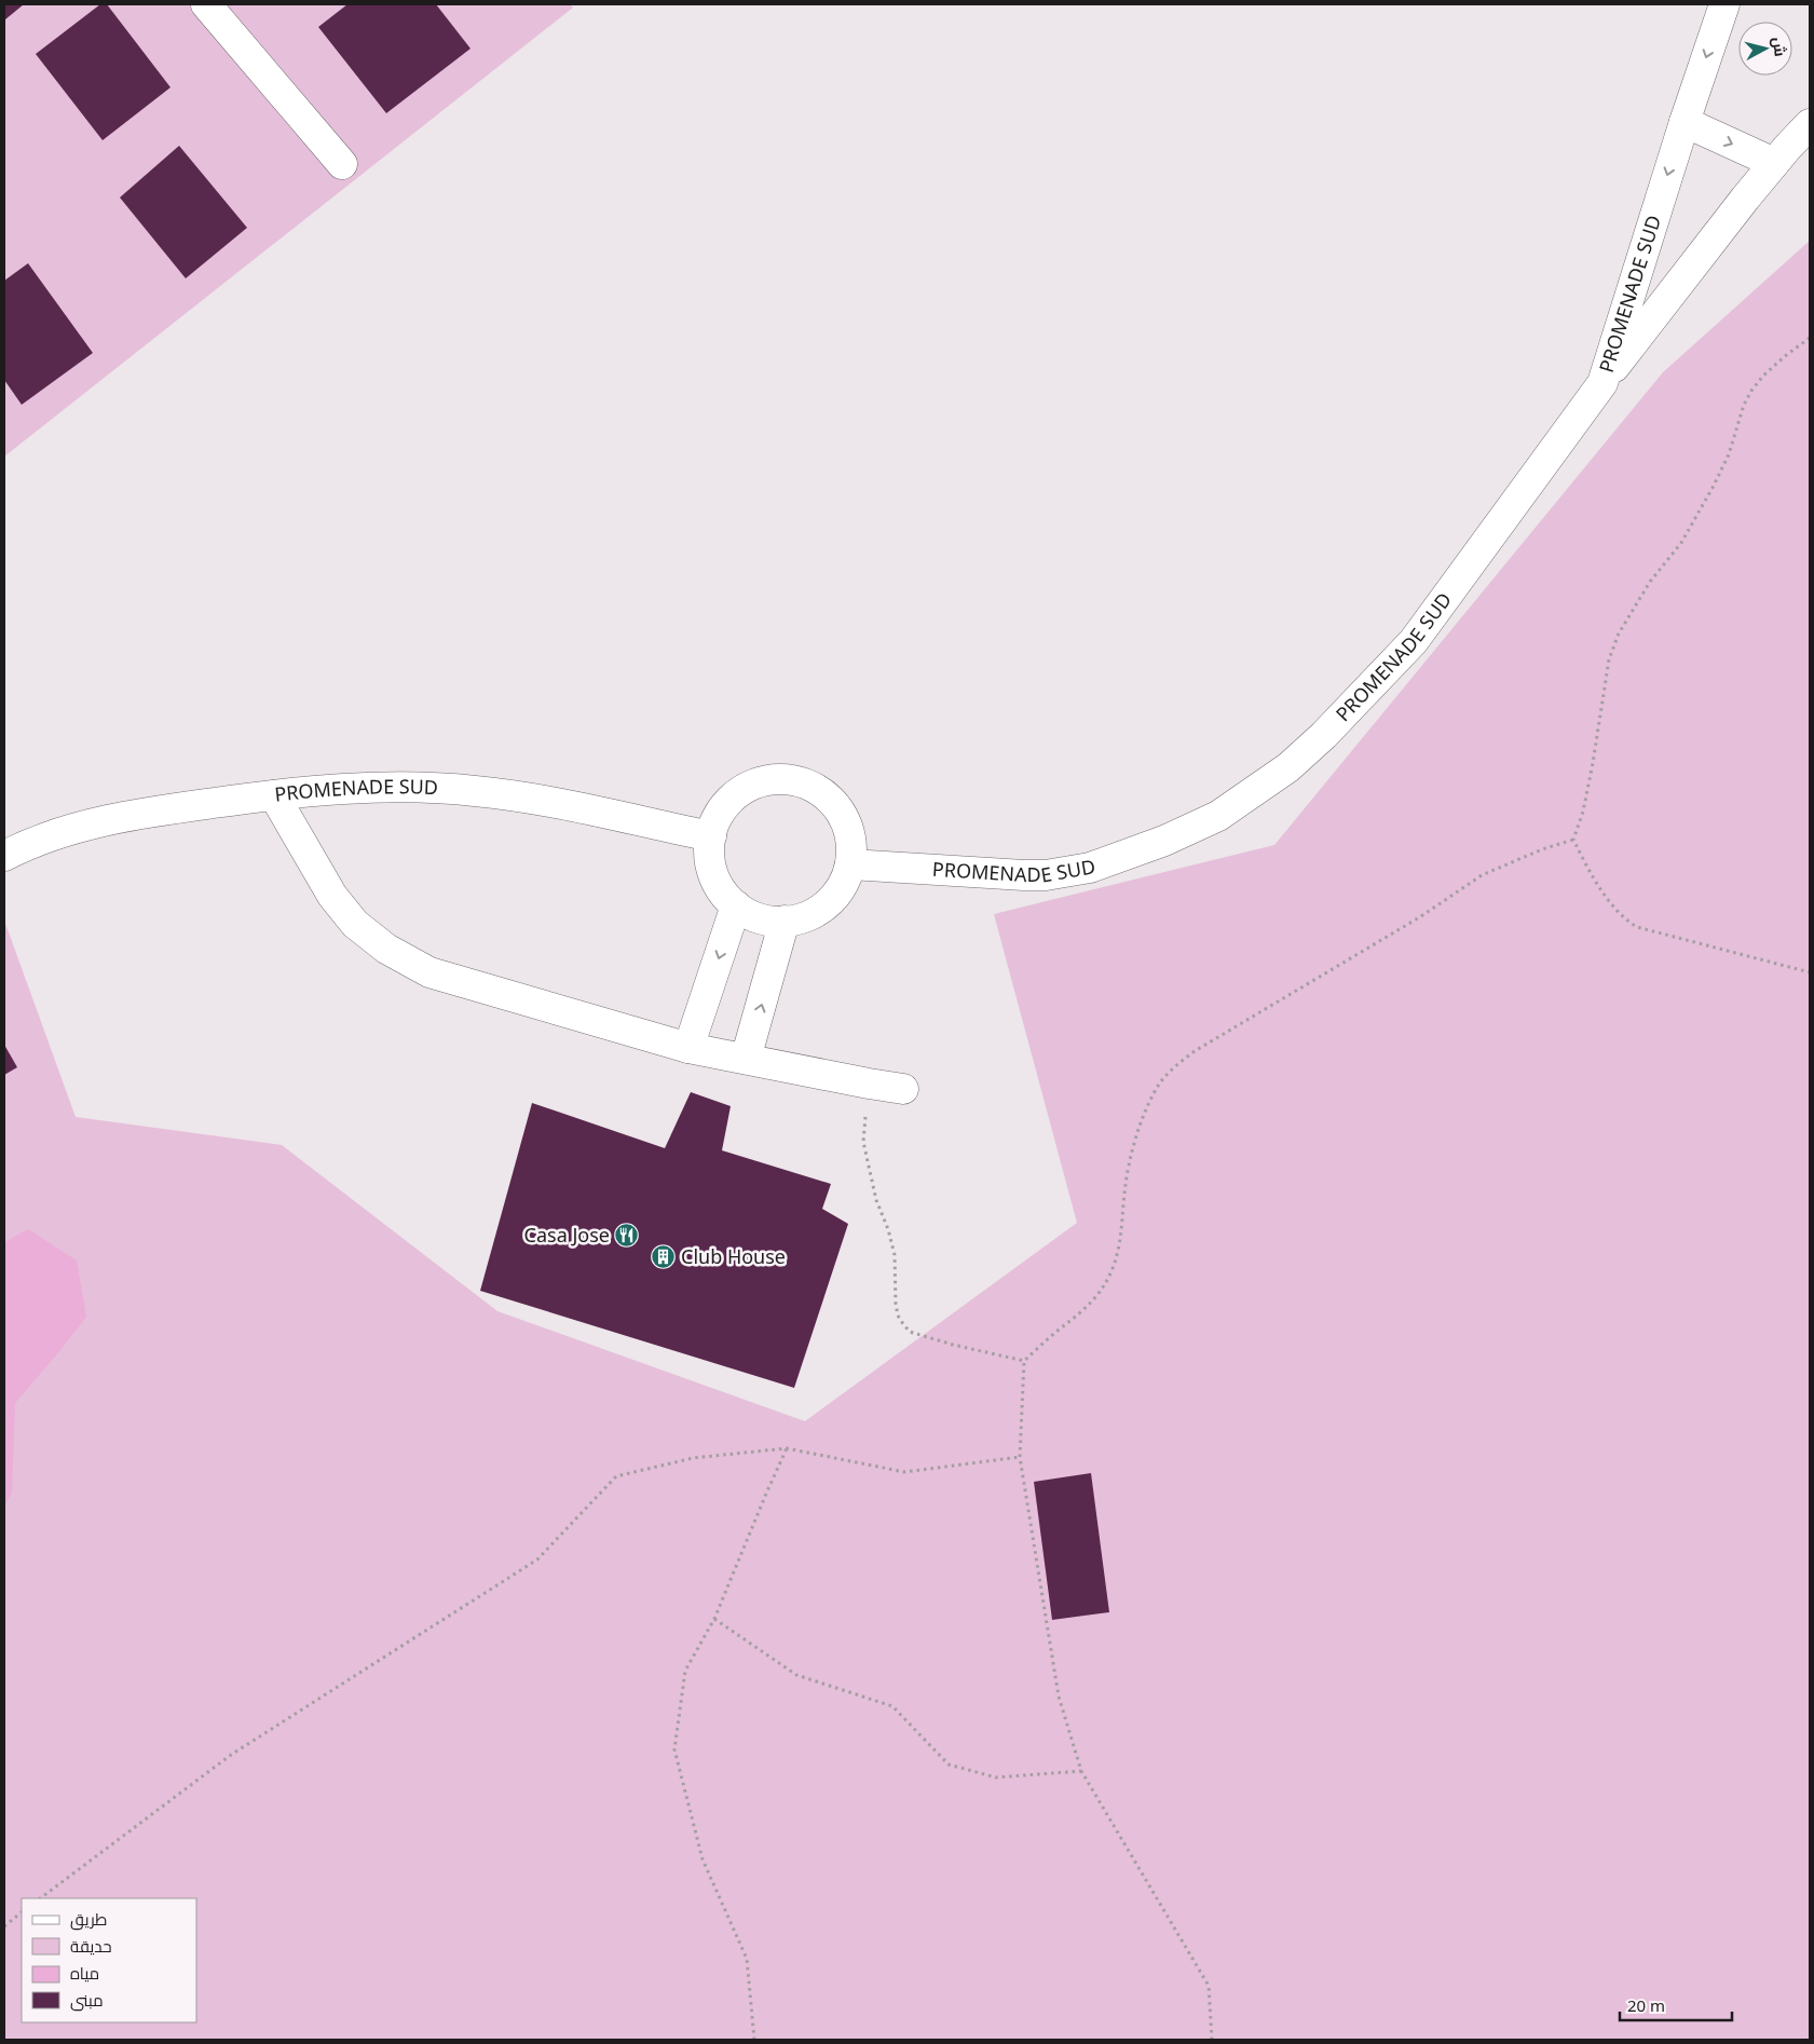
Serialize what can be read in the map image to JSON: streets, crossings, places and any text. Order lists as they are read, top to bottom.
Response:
{
  "streets": {
    "street": ["PROMENADE SUD"]
  },
  "places": {
    "restaurant": ["Casa Jose"],
    "building": ["Club House"]
  },
  "legend": [
    "طريق",
    "حديقة",
    "مياه",
    "مبنى"
  ],
  "scale_bar": "20 m",
  "north": "right"
}
